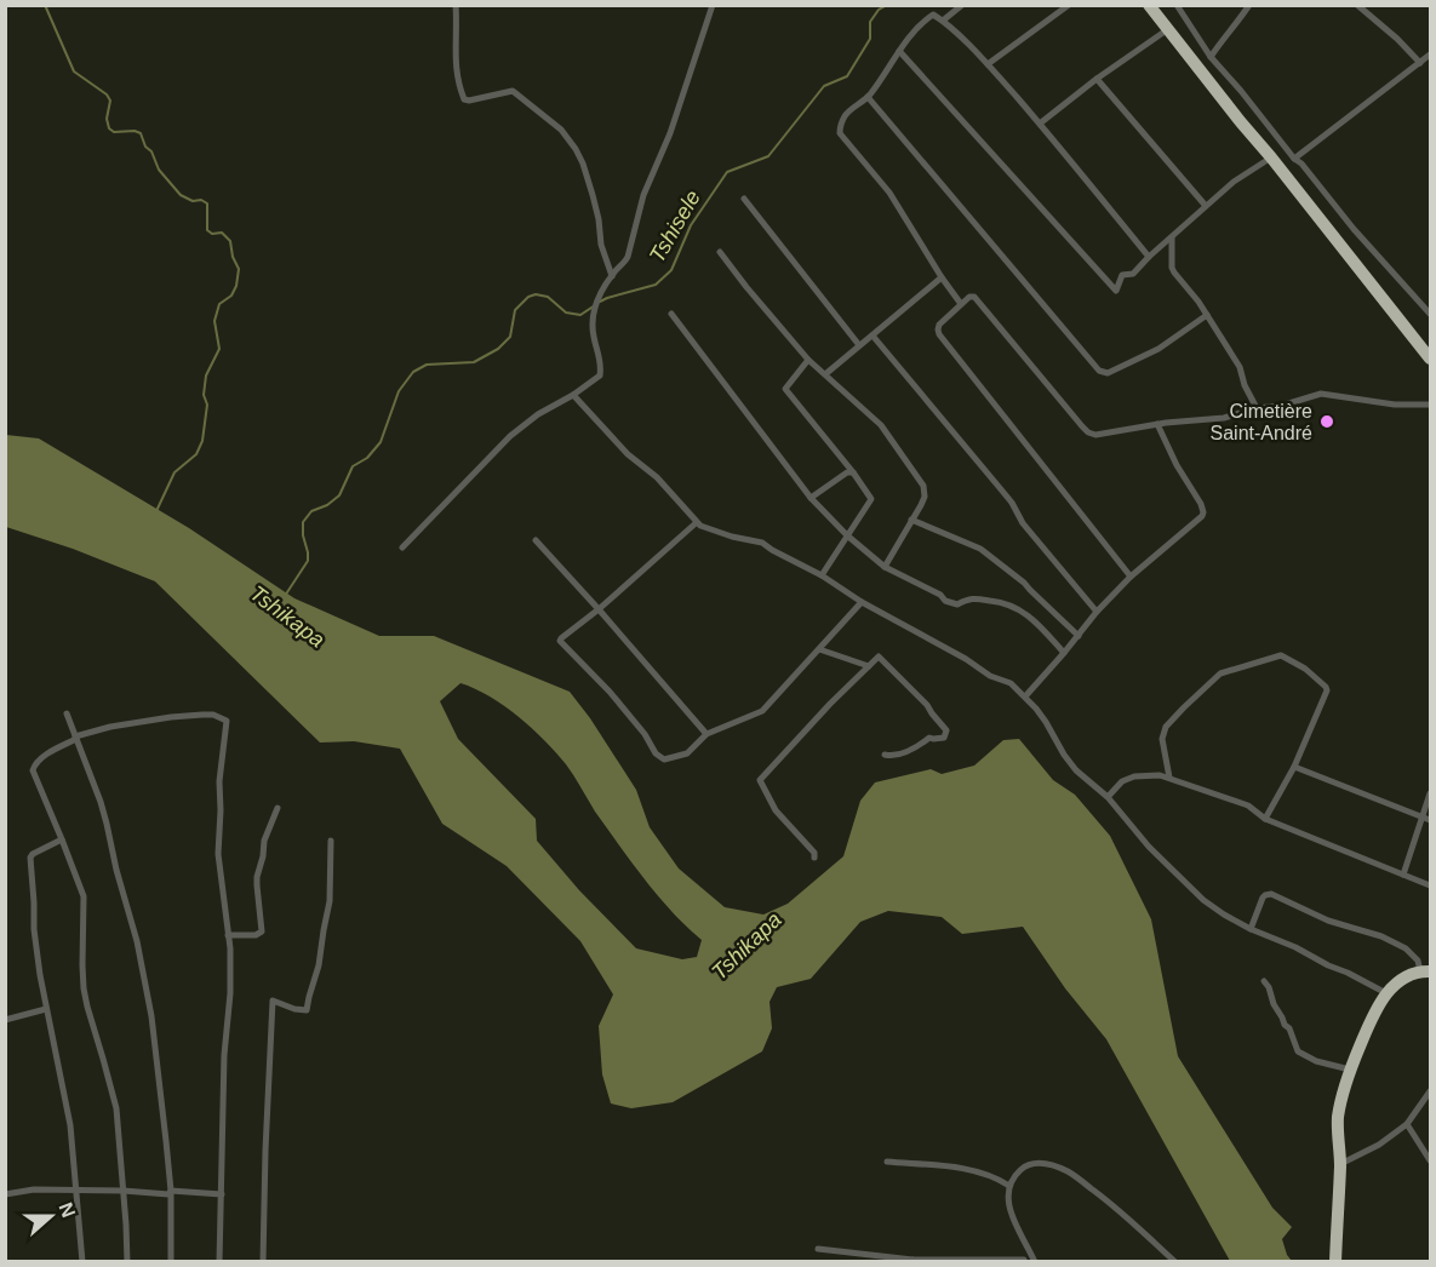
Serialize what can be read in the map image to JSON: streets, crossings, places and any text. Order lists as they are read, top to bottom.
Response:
{
  "water": ["Tshisele", "Tshikapa"],
  "places": ["Cimetière Saint-André"],
  "north": "right"
}
